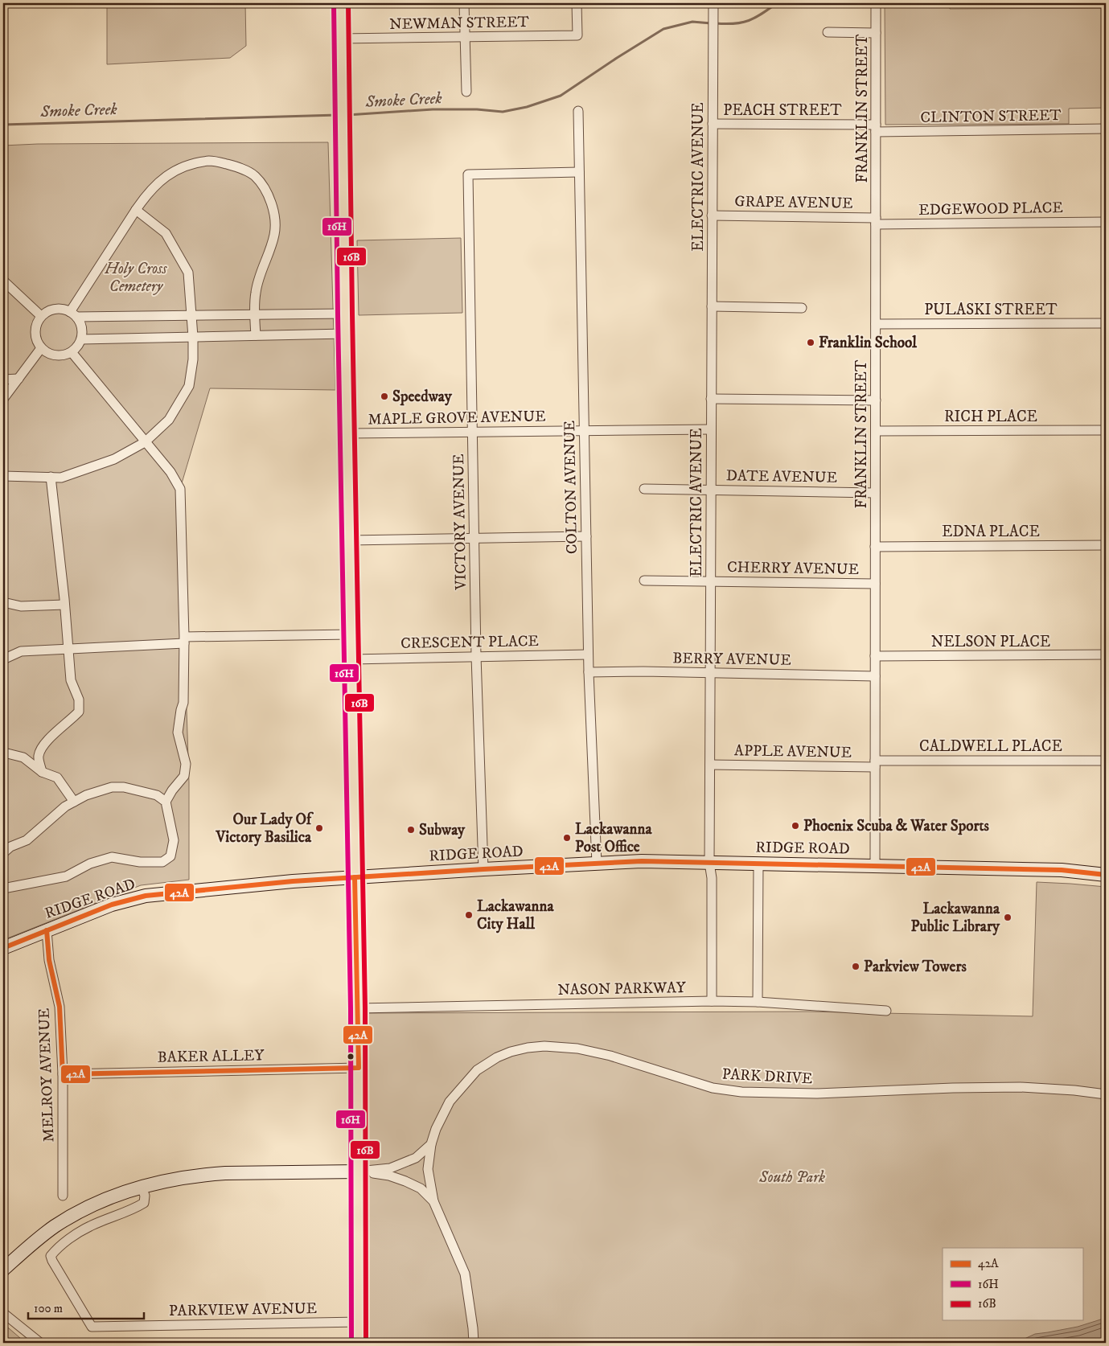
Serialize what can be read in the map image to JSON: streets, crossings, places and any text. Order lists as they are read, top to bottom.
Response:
{
  "streets": {
    "main road": ["RIDGE ROAD"],
    "street": [
      "NEWMAN STREET",
      "FRANKLIN STREET",
      "PEACH STREET",
      "CLINTON STREET",
      "ELECTRIC AVENUE",
      "GRAPE AVENUE",
      "EDGEWOOD PLACE",
      "PULASKI STREET",
      "RICH PLACE",
      "MAPLE GROVE AVENUE",
      "DATE AVENUE",
      "COLTON AVENUE",
      "VICTORY AVENUE",
      "EDNA PLACE",
      "CHERRY AVENUE",
      "NELSON PLACE",
      "CRESCENT PLACE",
      "BERRY AVENUE",
      "CALDWELL PLACE",
      "APPLE AVENUE",
      "NASON PARKWAY",
      "BAKER ALLEY",
      "MELROY AVENUE",
      "PARK DRIVE",
      "PARKVIEW AVENUE"
    ]
  },
  "crossings": [
    ["FRANKLIN STREET", "PEACH STREET"],
    ["FRANKLIN STREET", "CLINTON STREET"],
    ["FRANKLIN STREET", "GRAPE AVENUE"],
    ["FRANKLIN STREET", "EDGEWOOD PLACE"],
    ["FRANKLIN STREET", "PULASKI STREET"],
    ["FRANKLIN STREET", "RICH PLACE"],
    ["FRANKLIN STREET", "DATE AVENUE"],
    ["FRANKLIN STREET", "EDNA PLACE"],
    ["FRANKLIN STREET", "CHERRY AVENUE"],
    ["FRANKLIN STREET", "NELSON PLACE"],
    ["FRANKLIN STREET", "BERRY AVENUE"],
    ["FRANKLIN STREET", "CALDWELL PLACE"],
    ["FRANKLIN STREET", "APPLE AVENUE"],
    ["FRANKLIN STREET", "RIDGE ROAD"],
    ["PEACH STREET", "CLINTON STREET"],
    ["PEACH STREET", "ELECTRIC AVENUE"],
    ["ELECTRIC AVENUE", "GRAPE AVENUE"],
    ["ELECTRIC AVENUE", "MAPLE GROVE AVENUE"],
    ["ELECTRIC AVENUE", "DATE AVENUE"],
    ["ELECTRIC AVENUE", "CHERRY AVENUE"],
    ["ELECTRIC AVENUE", "BERRY AVENUE"],
    ["ELECTRIC AVENUE", "APPLE AVENUE"],
    ["ELECTRIC AVENUE", "RIDGE ROAD"],
    ["ELECTRIC AVENUE", "NASON PARKWAY"],
    ["GRAPE AVENUE", "EDGEWOOD PLACE"],
    ["MAPLE GROVE AVENUE", "COLTON AVENUE"],
    ["MAPLE GROVE AVENUE", "VICTORY AVENUE"],
    ["COLTON AVENUE", "VICTORY AVENUE"],
    ["COLTON AVENUE", "CRESCENT PLACE"],
    ["COLTON AVENUE", "BERRY AVENUE"],
    ["COLTON AVENUE", "RIDGE ROAD"],
    ["VICTORY AVENUE", "CRESCENT PLACE"],
    ["VICTORY AVENUE", "RIDGE ROAD"],
    ["CALDWELL PLACE", "APPLE AVENUE"],
    ["RIDGE ROAD", "MELROY AVENUE"],
    ["BAKER ALLEY", "MELROY AVENUE"]
  ],
  "water": ["Smoke Creek"],
  "parks": ["Holy Cross Cemetery", "South Park"],
  "places": [
    "Franklin School",
    "Speedway",
    "Phoenix Scuba & Water Sports",
    "Our Lady Of Victory Basilica",
    "Subway",
    "Lackawanna Post Office",
    "Lackawanna City Hall",
    "Lackawanna Public Library",
    "Parkview Towers"
  ],
  "lines": ["transit line 16H", "transit line 16B", "transit line 42A"],
  "legend": ["42A", "16H", "16B"],
  "scale_bar": "100 m"
}
